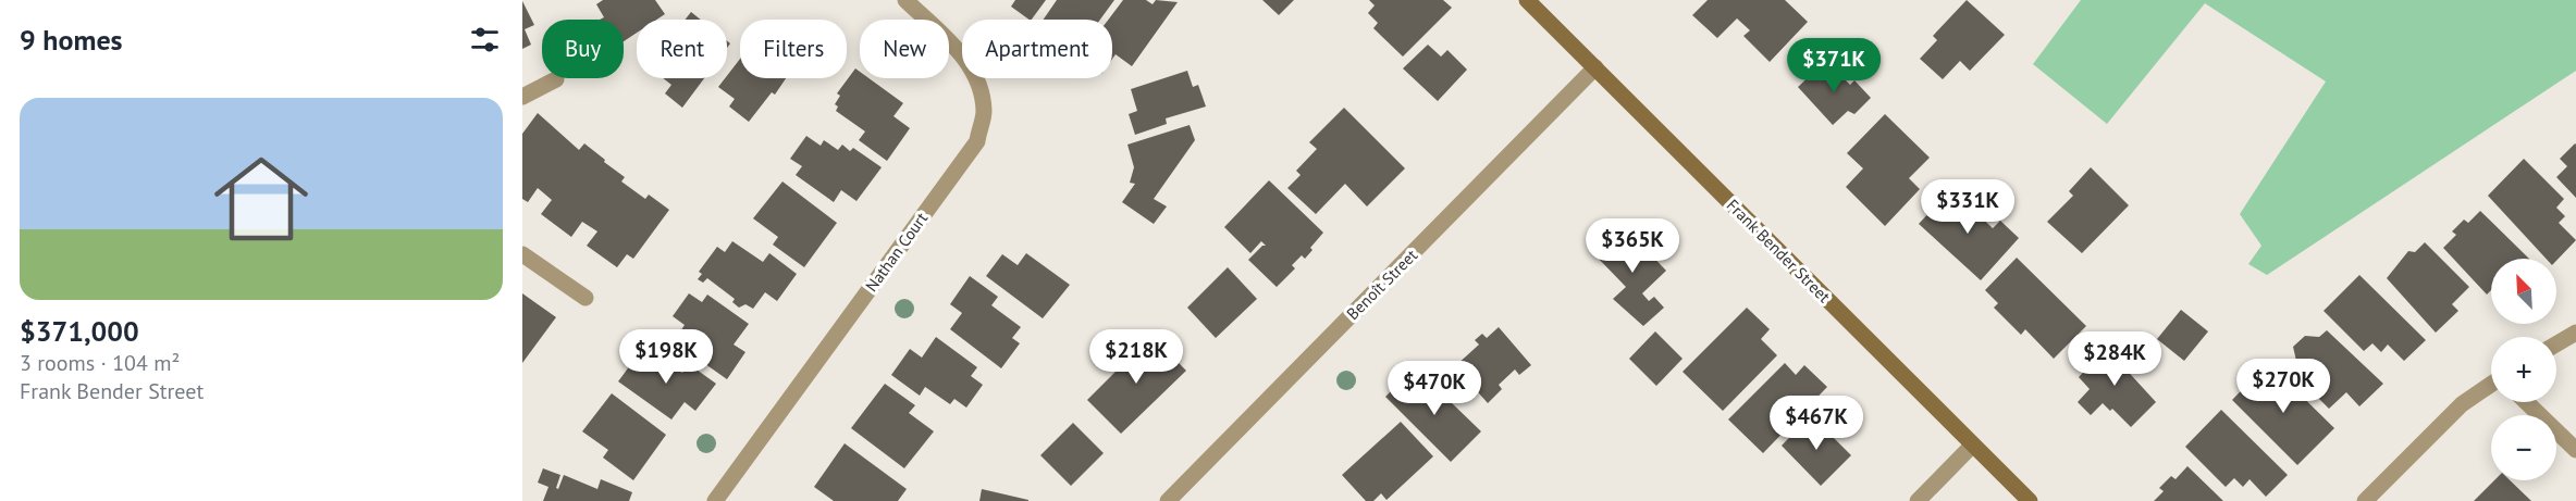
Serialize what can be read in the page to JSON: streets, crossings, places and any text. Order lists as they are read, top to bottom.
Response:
{
  "streets": {
    "street": ["Frank Bender Street", "Nathan Court", "Benoît Street"]
  },
  "crossings": [
    ["Frank Bender Street", "Benoît Street"]
  ],
  "north": "top left",
  "page": {
    "heading": "9 homes",
    "chip": [
      "Buy",
      "Rent",
      "Filters",
      "New",
      "Apartment"
    ],
    "price": [
      "$371K",
      "$331K",
      "$365K",
      "$198K",
      "$218K",
      "$284K",
      "$270K",
      "$470K",
      "$467K"
    ],
    "list": [
      {
        "name": "$371,000",
        "note": "3 rooms · 104 m² · Frank Bender Street"
      }
    ],
    "map_buttons": ["+", "−"]
  }
}
